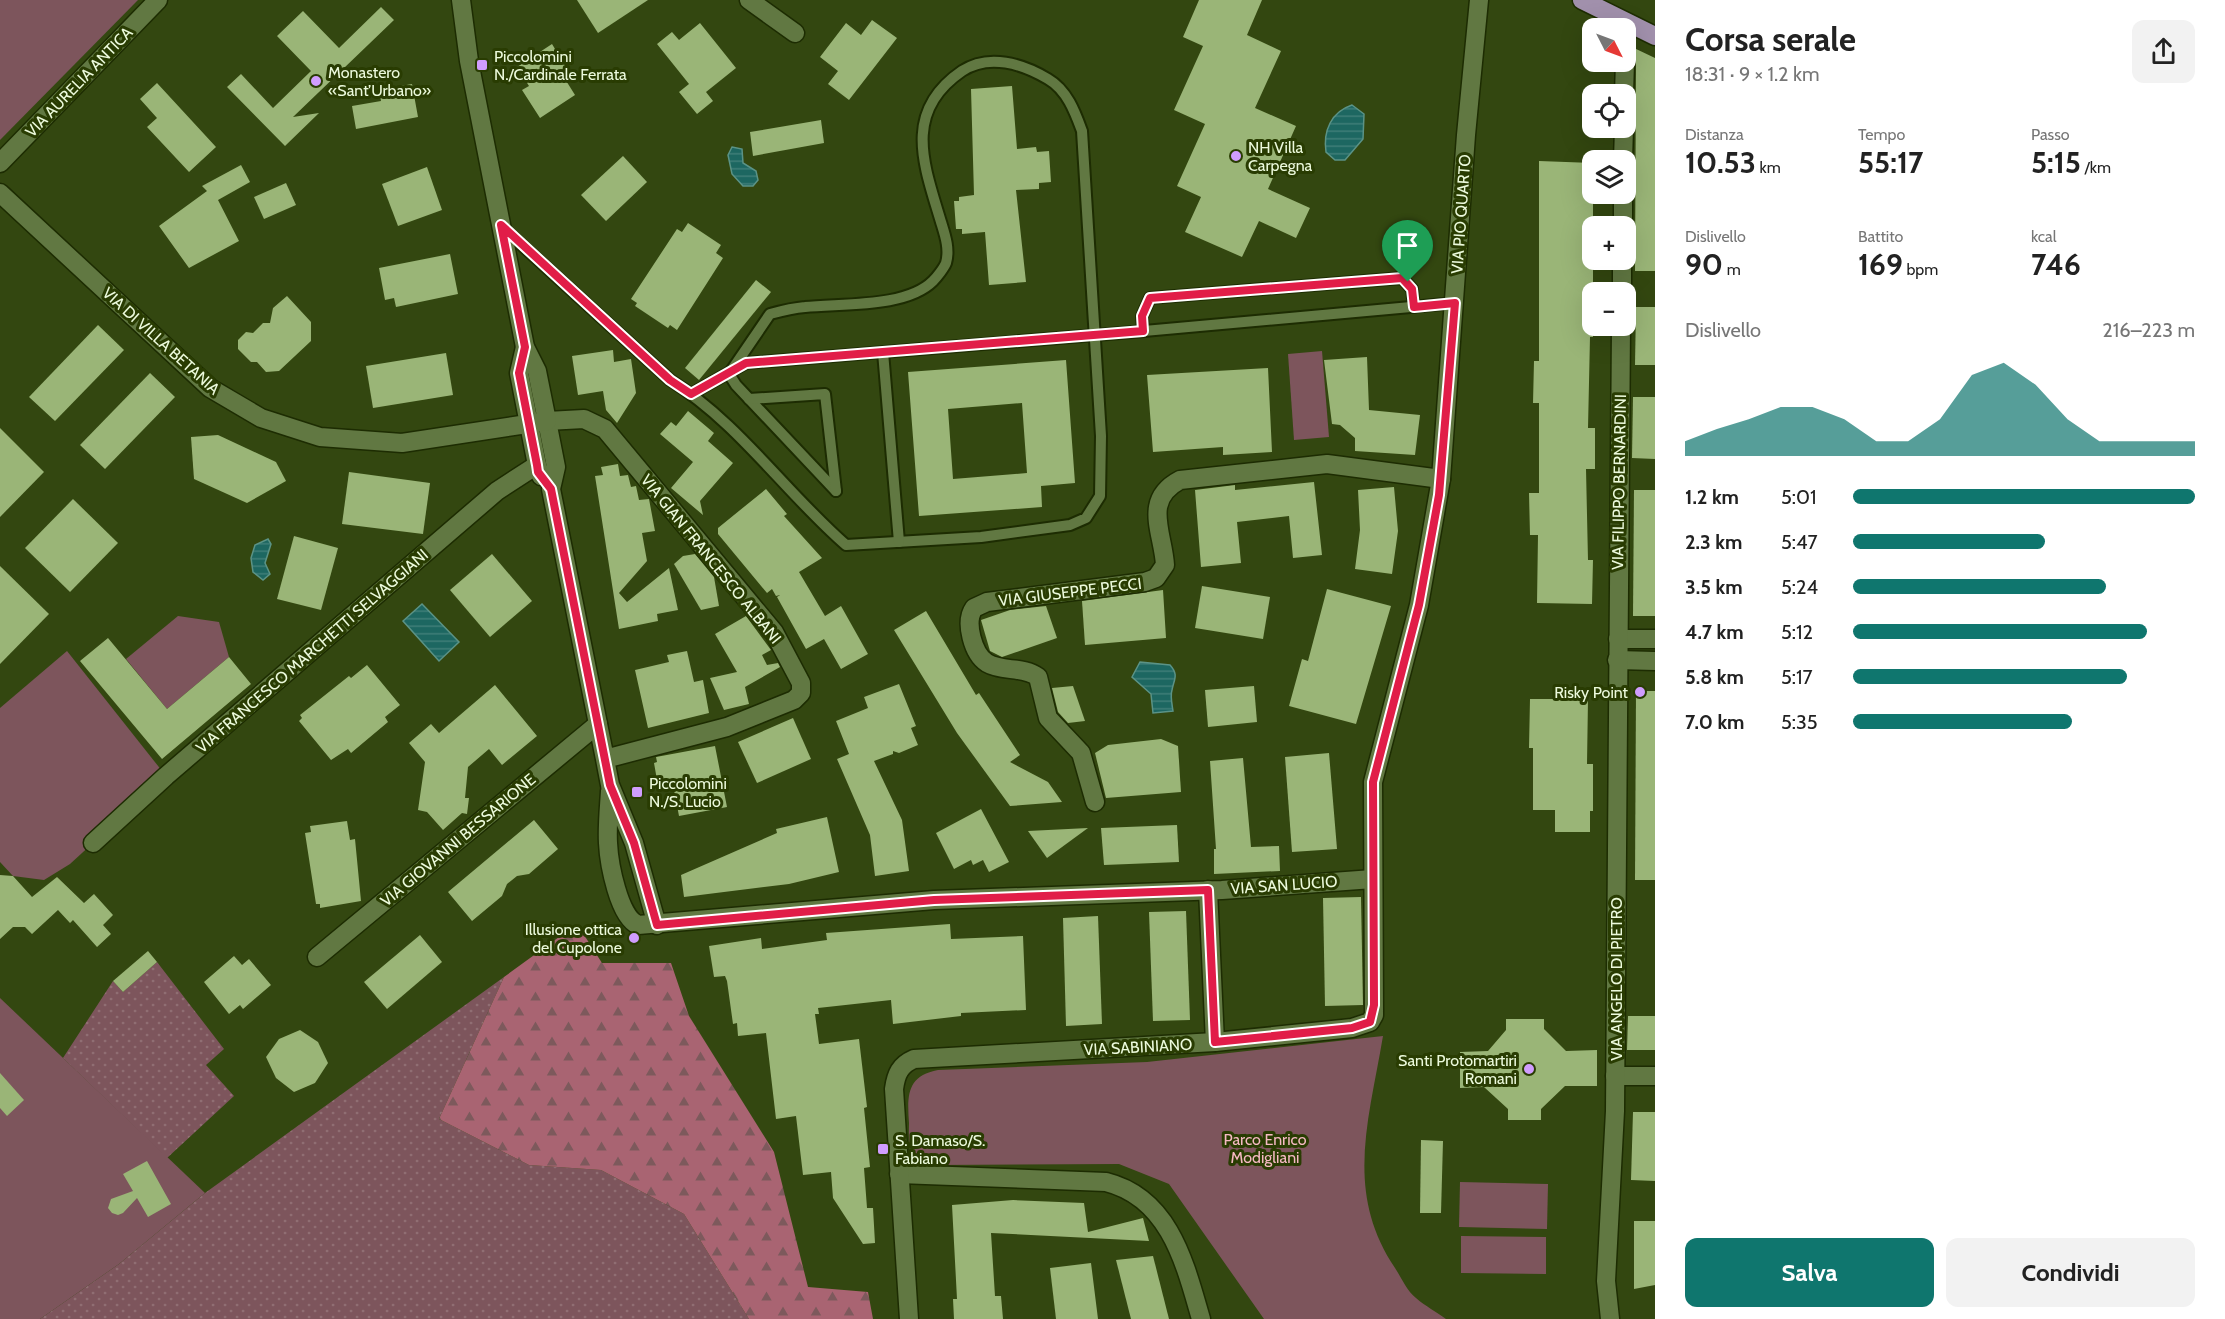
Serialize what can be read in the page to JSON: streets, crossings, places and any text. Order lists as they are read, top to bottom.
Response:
{
  "streets": {
    "street": [
      "VIA AURELIA ANTICA",
      "VIA PIO QUARTO",
      "VIA DI VILLA BETANIA",
      "VIA FILIPPO BERNARDINI",
      "VIA GIAN FRANCESCO ALBANI",
      "VIA GIUSEPPE PECCI",
      "VIA FRANCESCO MARCHETTI SELVAGGIANI",
      "VIA GIOVANNI BESSARIONE",
      "VIA SAN LUCIO",
      "VIA ANGELO DI PIETRO",
      "VIA SABINIANO"
    ]
  },
  "crossings": [
    ["VIA PIO QUARTO", "VIA GIUSEPPE PECCI"],
    ["VIA PIO QUARTO", "VIA SAN LUCIO"],
    ["VIA PIO QUARTO", "VIA SABINIANO"],
    ["VIA DI VILLA BETANIA", "VIA GIAN FRANCESCO ALBANI"],
    ["VIA FILIPPO BERNARDINI", "VIA ANGELO DI PIETRO"]
  ],
  "parks": ["Parco Enrico Modigliani"],
  "places": {
    "transit": ["Piccolomini N./Cardinale Ferrata", "Piccolomini N./S. Lucio", "S. Damaso/S. Fabiano"],
    "other": [
      "Monastero «Sant’Urbano»",
      "NH Villa Carpegna",
      "Risky Point",
      "Illusione ottica del Cupolone",
      "Santi Protomartiri Romani"
    ]
  },
  "north": "bottom right",
  "page": {
    "heading": ["Corsa serale", "18:31 · 9 × 1.2 km"],
    "map_buttons": ["+", "−"],
    "stats": [
      ["Distanza", "10.53 km"],
      ["Tempo", "55:17"],
      ["Passo", "5:15 /km"],
      ["Dislivello", "90 m"],
      ["Battito", "169 bpm"],
      ["kcal", "746"]
    ],
    "chart": ["Dislivello", "216–223 m"],
    "list": [
      {
        "name": "1.2 km",
        "note": "5:01"
      },
      {
        "name": "2.3 km",
        "note": "5:47"
      },
      {
        "name": "3.5 km",
        "note": "5:24"
      },
      {
        "name": "4.7 km",
        "note": "5:12"
      },
      {
        "name": "5.8 km",
        "note": "5:17"
      },
      {
        "name": "7.0 km",
        "note": "5:35"
      }
    ],
    "buttons": ["Salva", "Condividi"]
  }
}
